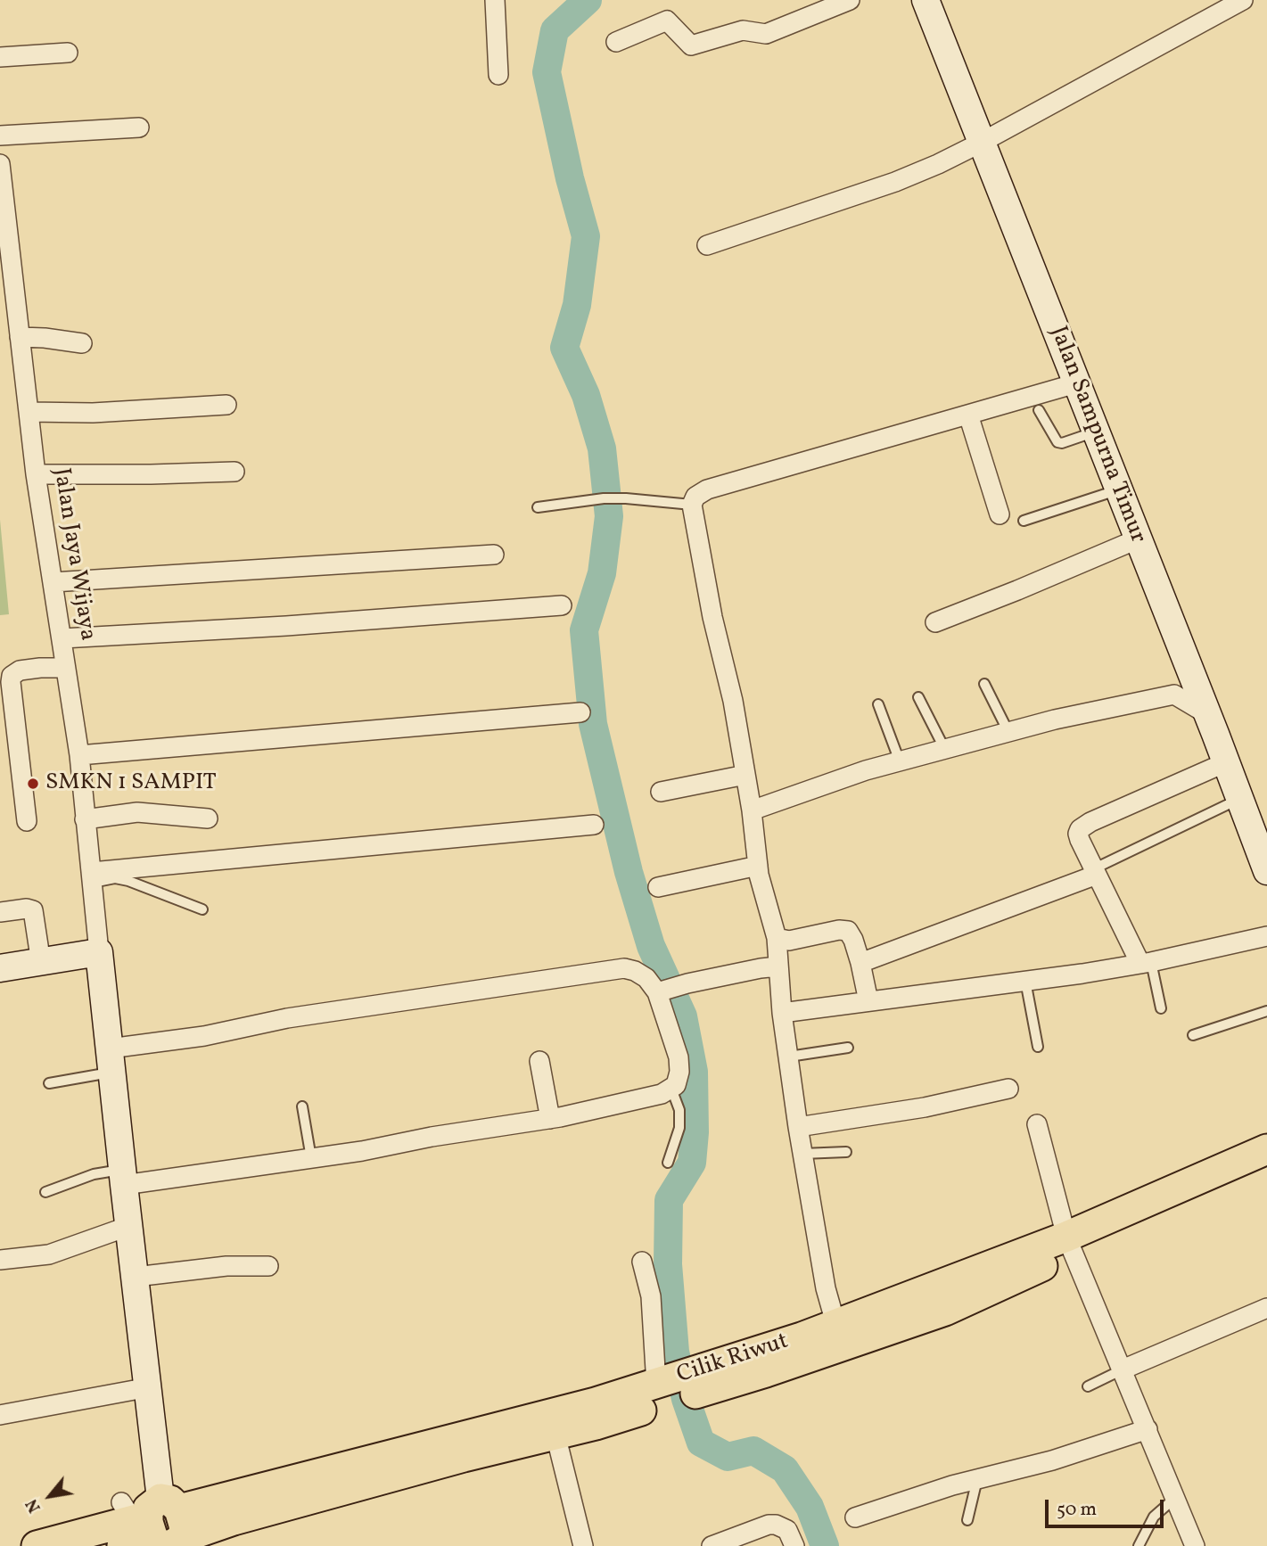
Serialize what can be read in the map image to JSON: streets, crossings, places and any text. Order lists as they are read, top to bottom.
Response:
{
  "streets": {
    "main road": ["Cilik Riwut"],
    "street": ["Jalan Sampurna Timur", "Jalan Jaya Wijaya"]
  },
  "places": ["SMKN 1 SAMPIT"],
  "scale_bar": "50 m",
  "north": "bottom left"
}
